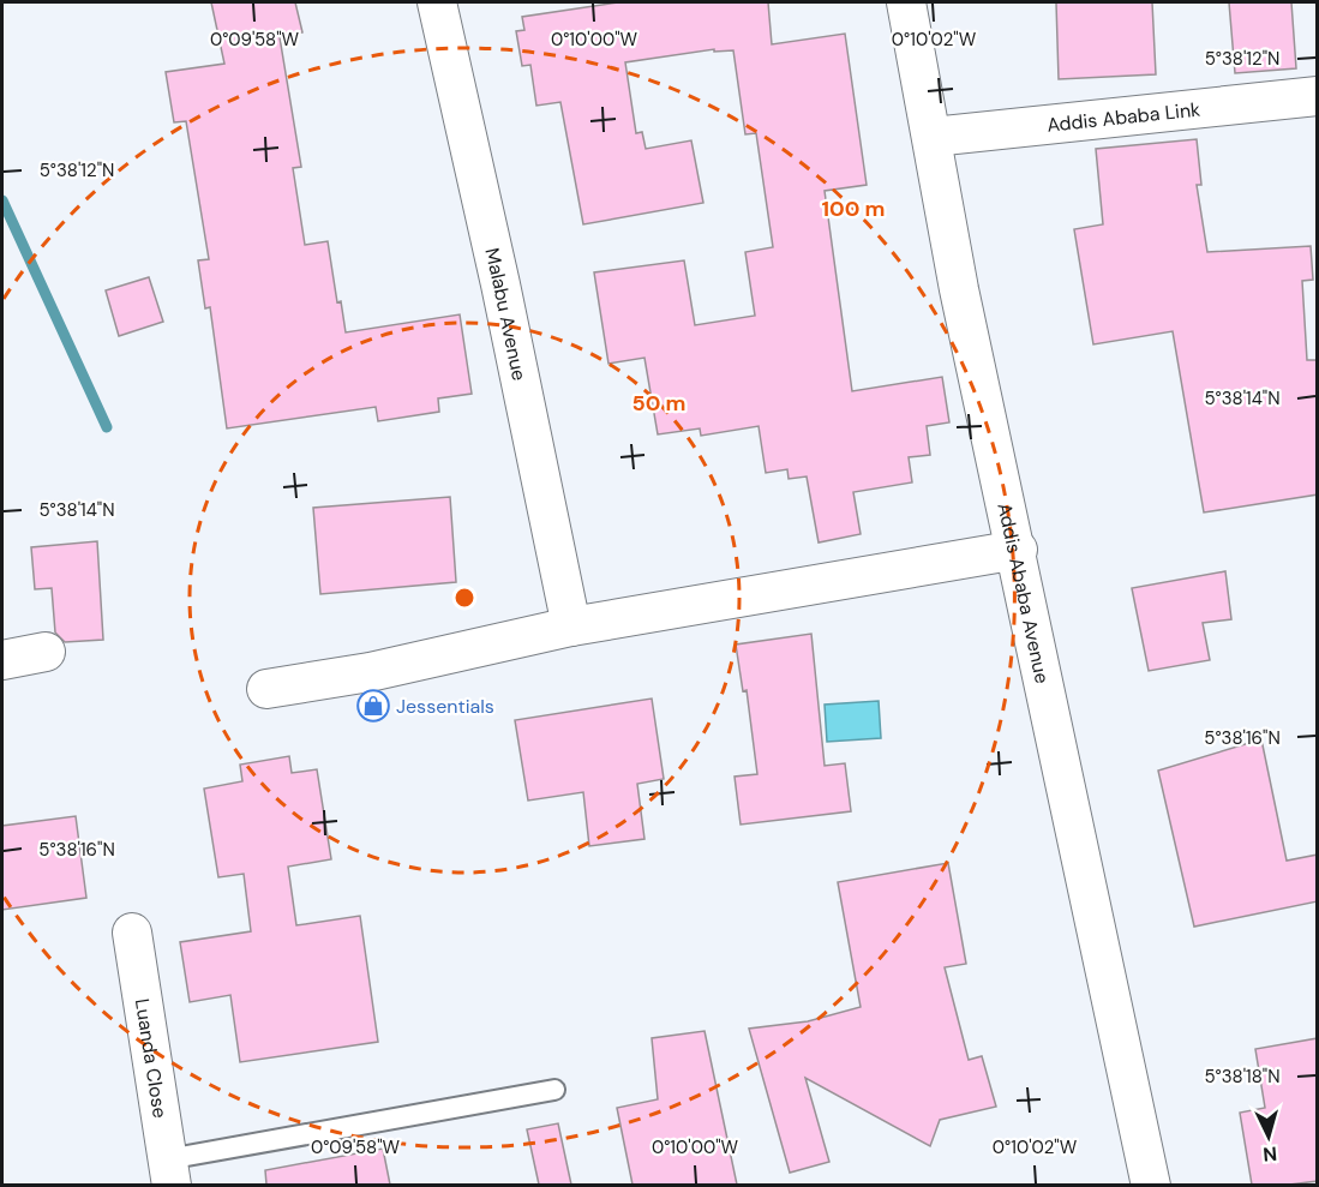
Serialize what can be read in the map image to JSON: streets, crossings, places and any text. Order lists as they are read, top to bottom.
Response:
{
  "streets": {
    "street": [
      "Addis Ababa Link",
      "Malabu Avenue",
      "Addis Ababa Avenue",
      "Luanda Close"
    ]
  },
  "crossings": [
    ["Addis Ababa Link", "Addis Ababa Avenue"]
  ],
  "places": {
    "shop": ["Jessentials"]
  },
  "north": "bottom",
  "coordinates": [
    "0°09'58\"W",
    "0°10'00\"W",
    "0°10'02\"W",
    "5°38'12\"N",
    "5°38'14\"N",
    "5°38'16\"N",
    "5°38'18\"N"
  ],
  "rings": ["100 m", "50 m"]
}
